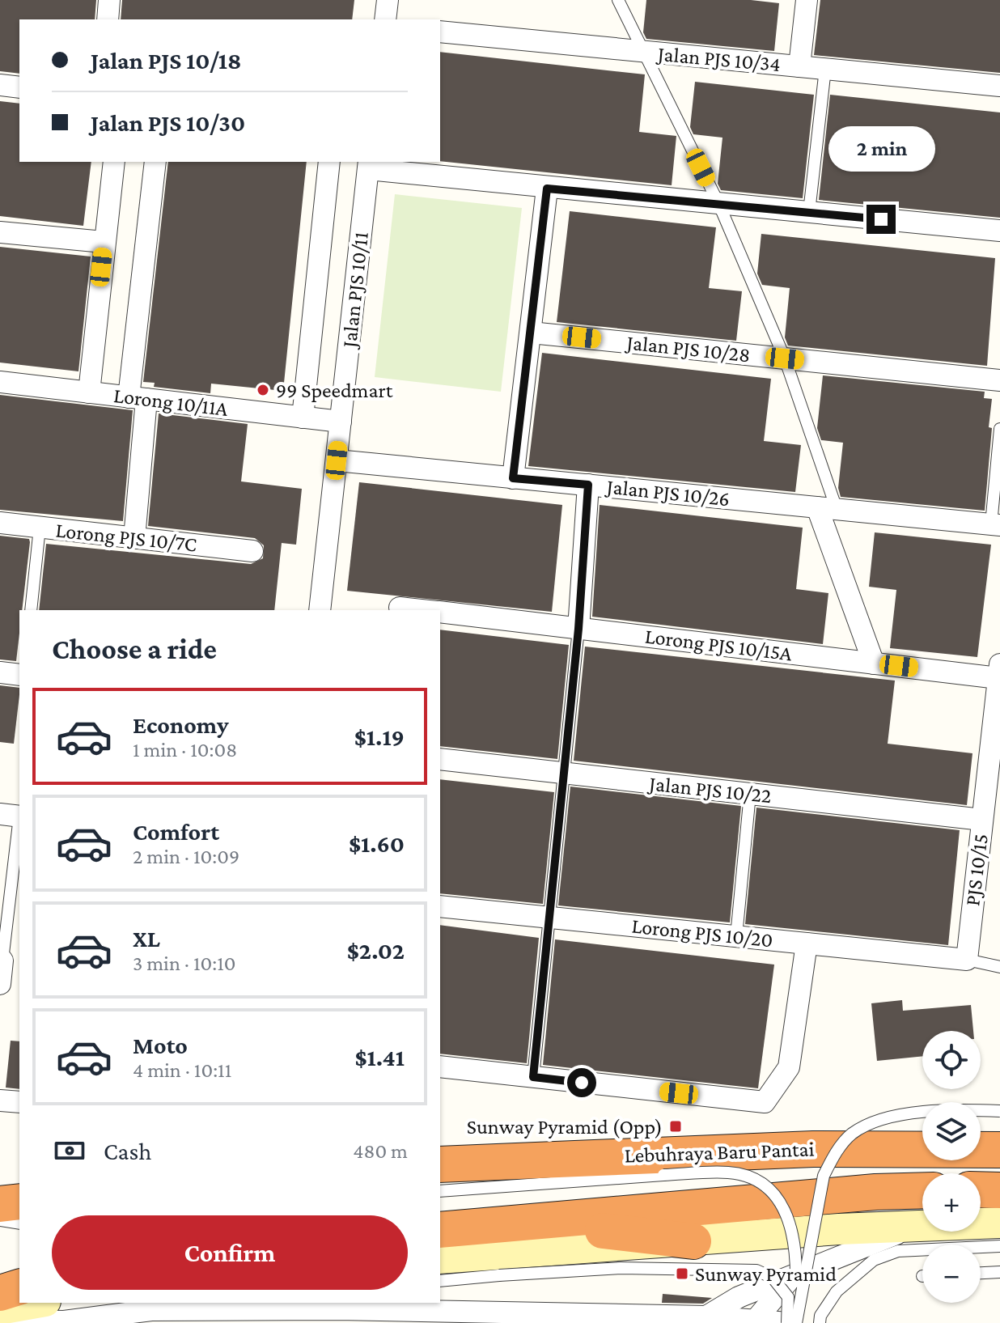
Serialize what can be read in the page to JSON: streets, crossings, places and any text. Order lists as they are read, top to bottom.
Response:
{
  "streets": {
    "highway": ["Lebuhraya Baru Pantai"],
    "street": [
      "Jalan PJS 10/34",
      "Jalan PJS 10/11",
      "Jalan PJS 10/28",
      "Lorong 10/11A",
      "Jalan PJS 10/26",
      "Lorong PJS 10/7C",
      "Lorong PJS 10/15A",
      "Jalan PJS 10/22",
      "PJS 10/15",
      "Lorong PJS 10/20"
    ]
  },
  "crossings": [
    ["Jalan PJS 10/11", "Lorong 10/11A"],
    ["Jalan PJS 10/11", "Jalan PJS 10/26"],
    ["Lorong PJS 10/15A", "PJS 10/15"],
    ["Jalan PJS 10/22", "PJS 10/15"],
    ["PJS 10/15", "Lorong PJS 10/20"]
  ],
  "places": {
    "other": ["99 Speedmart"],
    "transit": ["Sunway Pyramid (Opp)", "Sunway Pyramid"]
  },
  "page": {
    "banner": ["Jalan PJS 10/18", "Jalan PJS 10/30"],
    "bubble": "2 min",
    "heading": "Choose a ride",
    "list": [
      {
        "name": "Economy",
        "note": "1 min · 10:08",
        "value": "$1.19"
      },
      {
        "name": "Comfort",
        "note": "2 min · 10:09",
        "value": "$1.60"
      },
      {
        "name": "XL",
        "note": "3 min · 10:10",
        "value": "$2.02"
      },
      {
        "name": "Moto",
        "note": "4 min · 10:11",
        "value": "$1.41"
      }
    ],
    "map_buttons": ["+", "−"],
    "pay": ["Cash", "480 m"],
    "buttons": "Confirm"
  }
}
